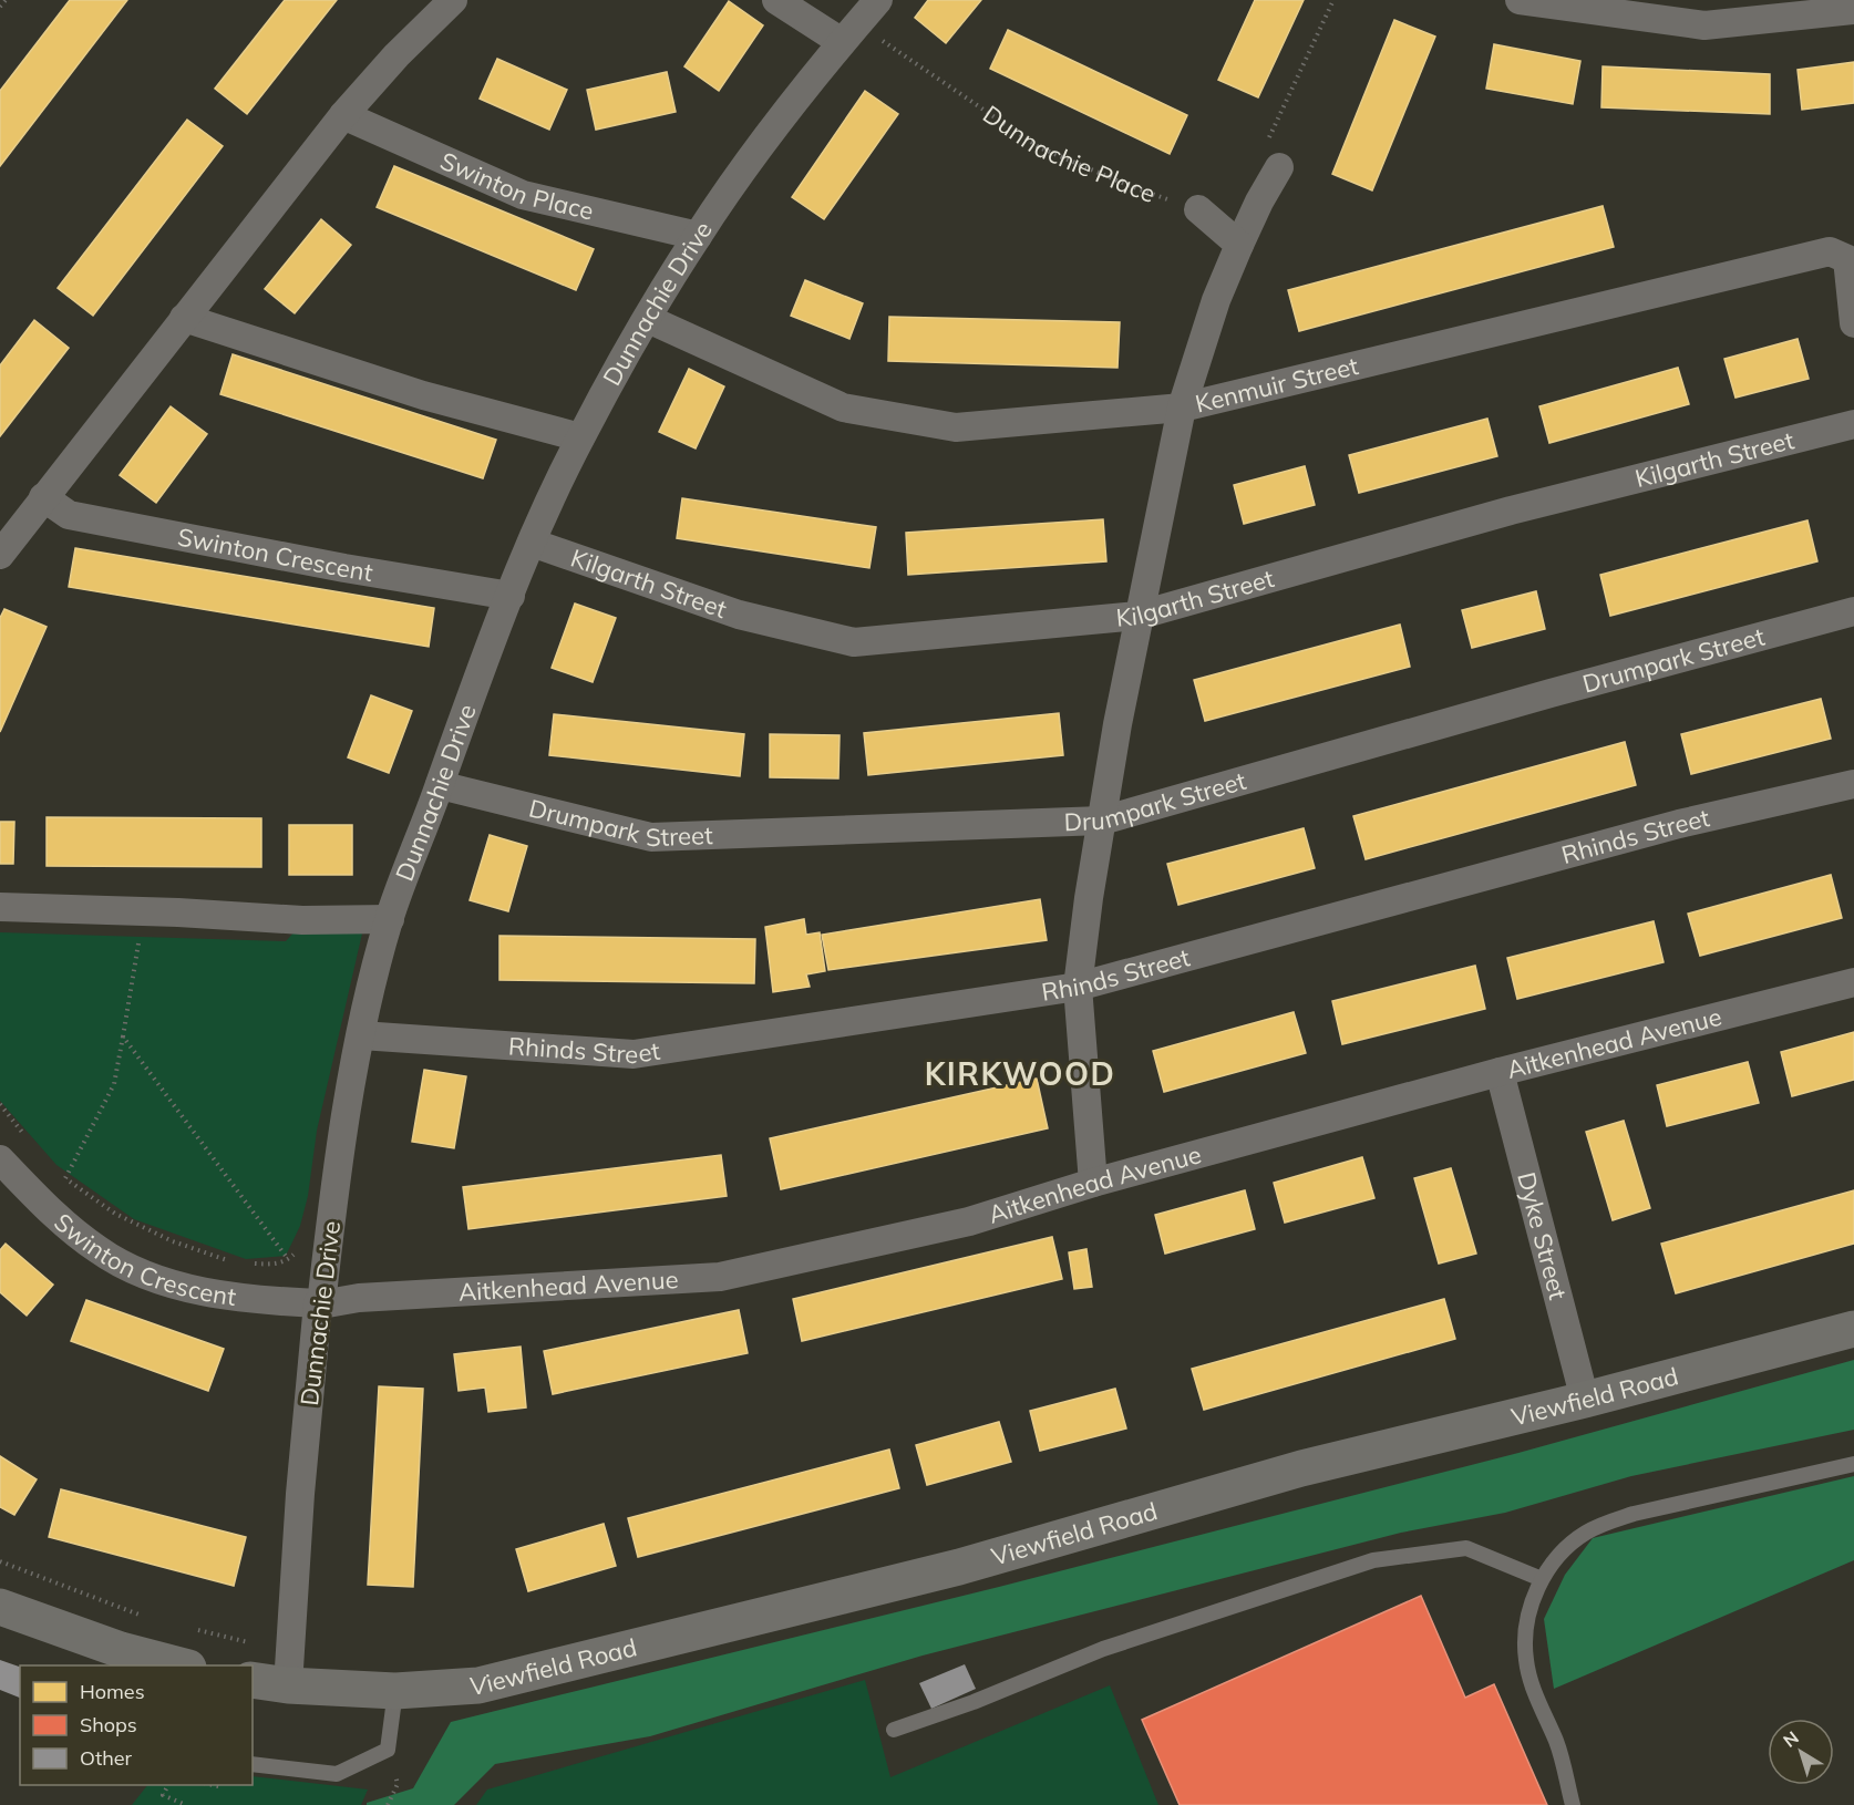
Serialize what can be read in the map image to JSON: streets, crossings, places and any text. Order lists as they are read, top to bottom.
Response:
{
  "streets": {
    "street": [
      "Swinton Place",
      "Dunnachie Drive",
      "Kenmuir Street",
      "Kilgarth Street",
      "Swinton Crescent",
      "Drumpark Street",
      "Rhinds Street",
      "Aitkenhead Avenue",
      "Dyke Street",
      "Viewfield Road"
    ],
    "path": ["Dunnachie Place"]
  },
  "crossings": [
    ["Dunnachie Place", "Dunnachie Drive"],
    ["Swinton Place", "Dunnachie Drive"],
    ["Dunnachie Drive", "Kenmuir Street"],
    ["Dunnachie Drive", "Kilgarth Street"],
    ["Dunnachie Drive", "Swinton Crescent"],
    ["Dunnachie Drive", "Drumpark Street"],
    ["Dunnachie Drive", "Rhinds Street"],
    ["Dunnachie Drive", "Aitkenhead Avenue"],
    ["Dunnachie Drive", "Viewfield Road"],
    ["Swinton Crescent", "Aitkenhead Avenue"],
    ["Aitkenhead Avenue", "Dyke Street"],
    ["Dyke Street", "Viewfield Road"]
  ],
  "districts": ["KIRKWOOD"],
  "legend": ["Homes", "Shops", "Other"],
  "north": "top left"
}
